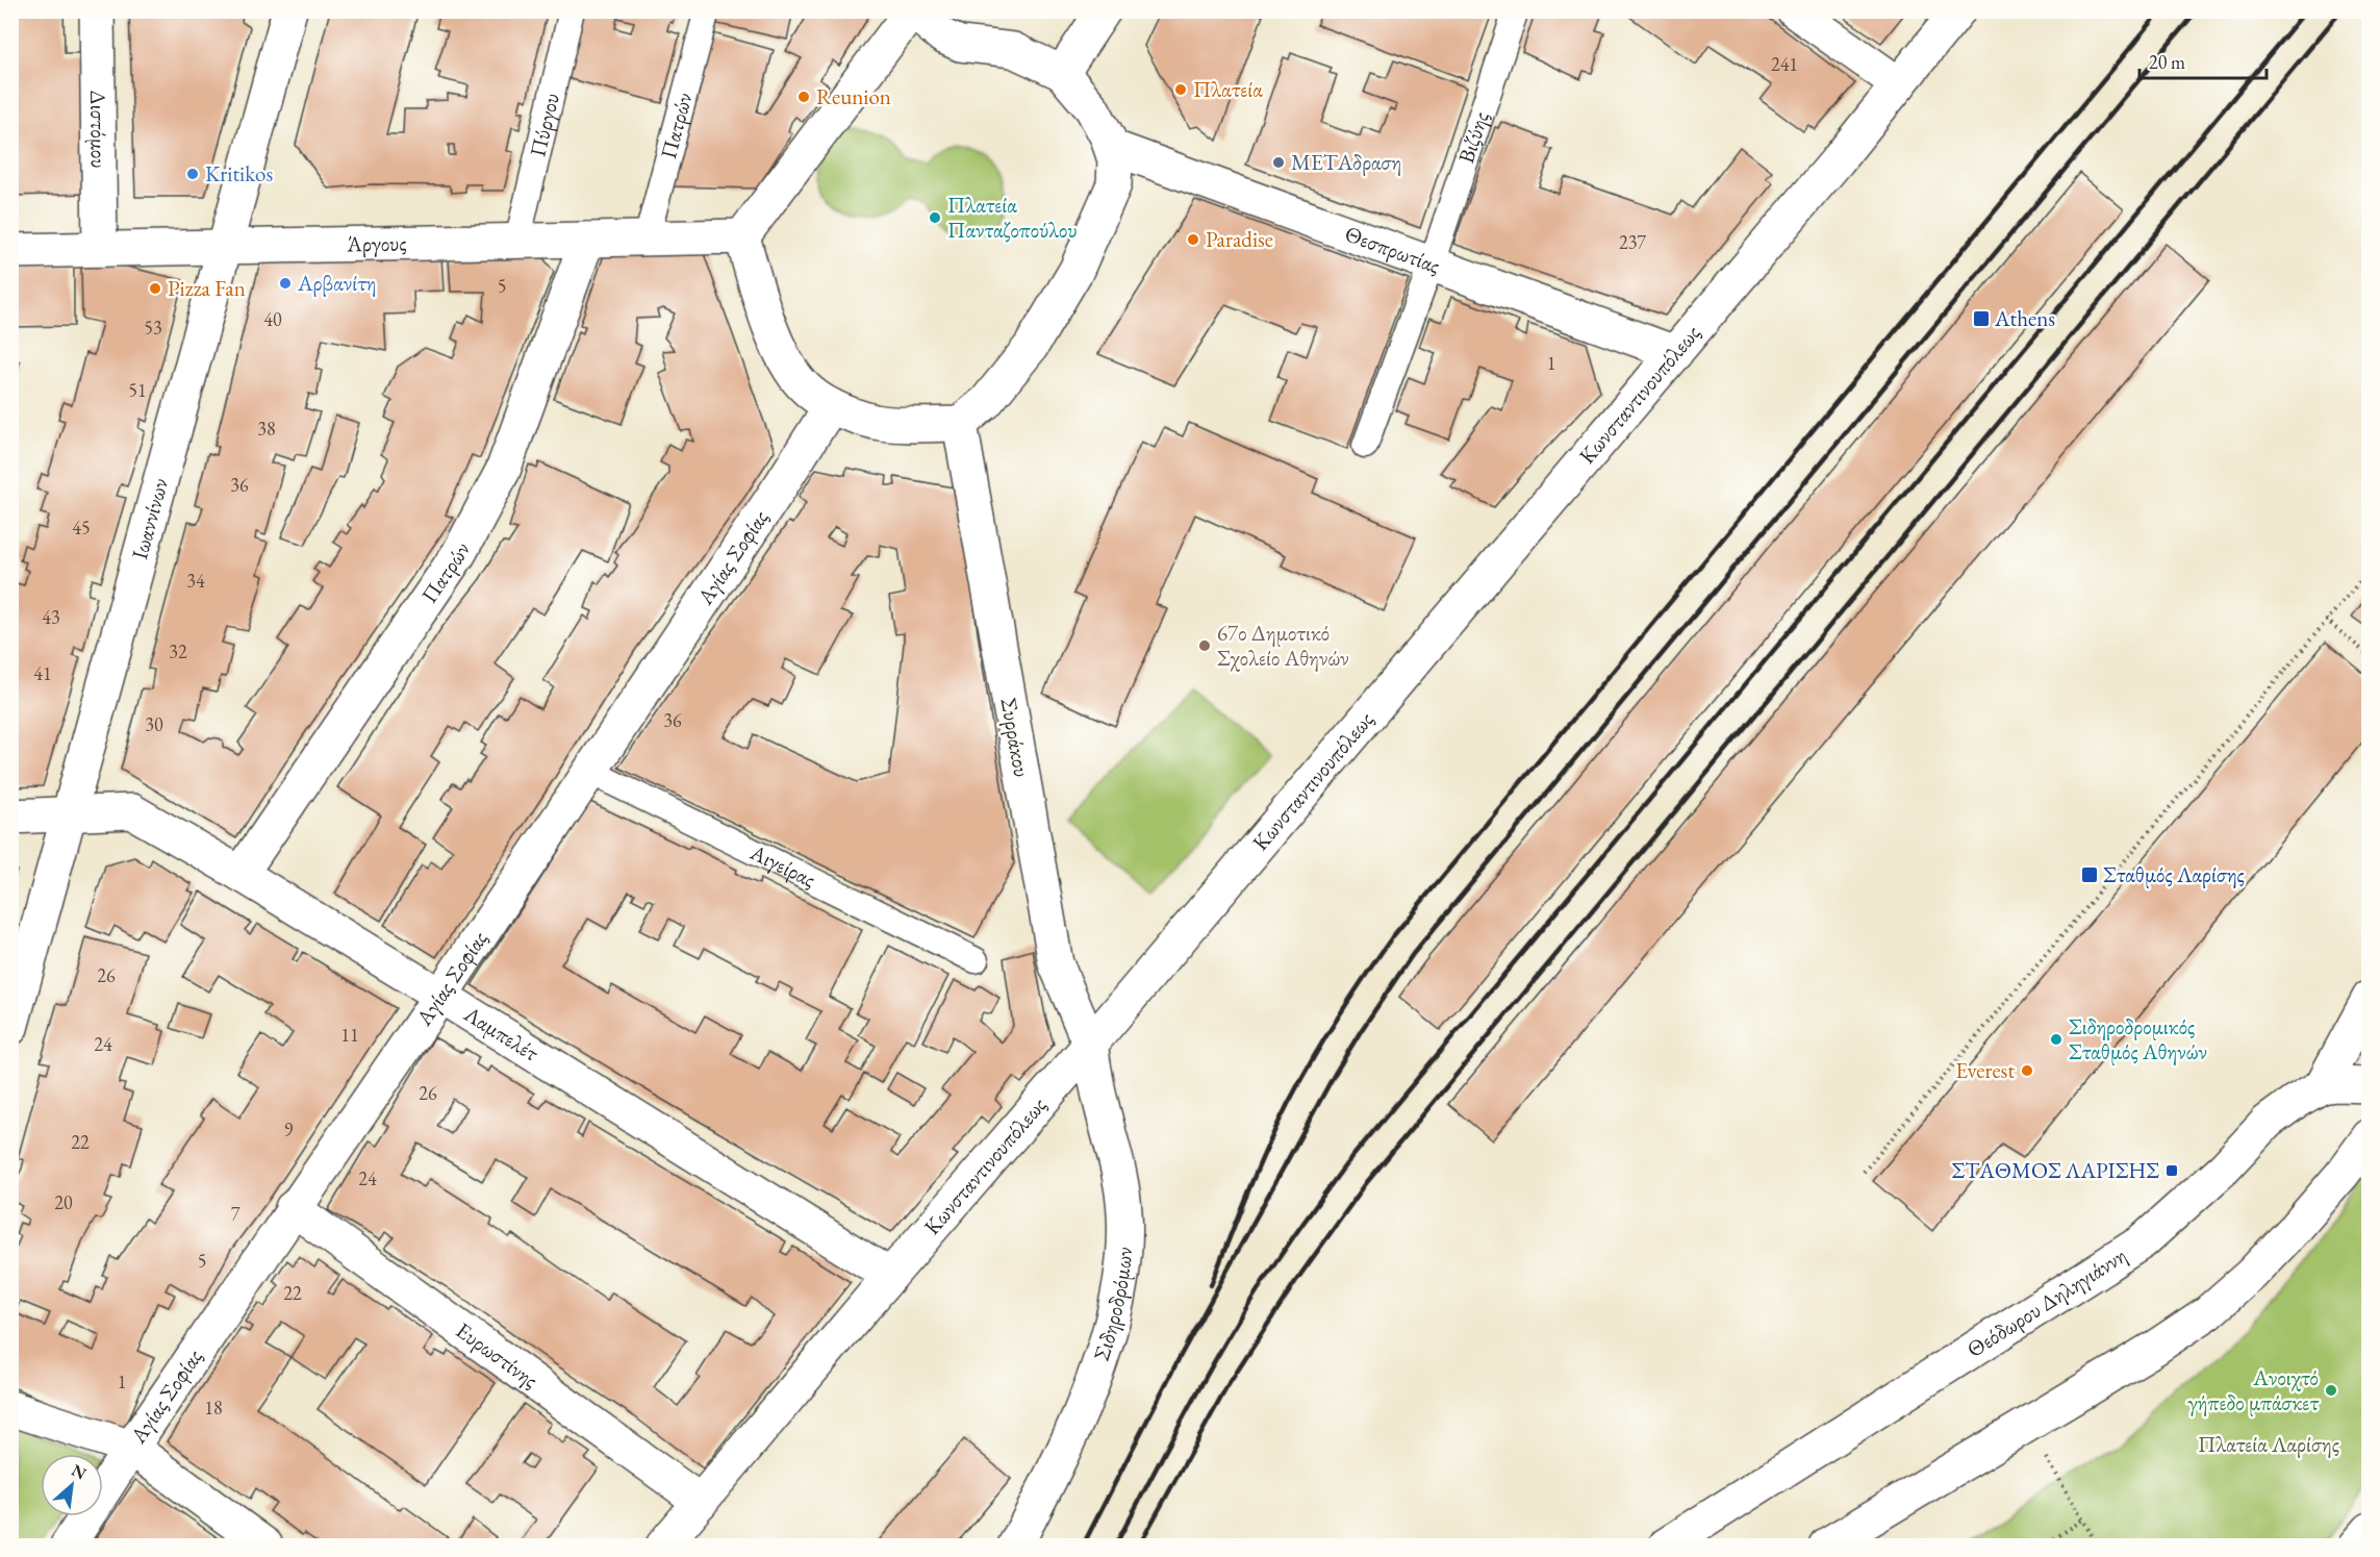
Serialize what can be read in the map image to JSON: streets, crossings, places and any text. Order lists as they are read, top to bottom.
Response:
{
  "streets": {
    "street": [
      "Πατρών",
      "Διστόμου",
      "Άργους",
      "Θεσπρωτίας",
      "Κωνσταντινουπόλεως",
      "Ιωαννίνων",
      "Αγίας Σοφίας",
      "Συρράκου",
      "Λαμπελέτ",
      "Σιδηροδρόμων",
      "Θεόδωρου Δηληγιάννη",
      "Ευρωστίνης"
    ],
    "lane": ["Πύργου", "Βιζύης", "Αιγείρας"]
  },
  "crossings": [
    ["Πατρών", "Άργους"],
    ["Πατρών", "Λαμπελέτ"],
    ["Πύργου", "Άργους"],
    ["Διστόμου", "Άργους"],
    ["Βιζύης", "Θεσπρωτίας"],
    ["Άργους", "Ιωαννίνων"],
    ["Θεσπρωτίας", "Κωνσταντινουπόλεως"],
    ["Κωνσταντινουπόλεως", "Συρράκου"],
    ["Κωνσταντινουπόλεως", "Λαμπελέτ"],
    ["Κωνσταντινουπόλεως", "Σιδηροδρόμων"],
    ["Κωνσταντινουπόλεως", "Ευρωστίνης"],
    ["Ιωαννίνων", "Λαμπελέτ"],
    ["Αγίας Σοφίας", "Αιγείρας"],
    ["Αγίας Σοφίας", "Λαμπελέτ"],
    ["Αγίας Σοφίας", "Ευρωστίνης"],
    ["Συρράκου", "Σιδηροδρόμων"]
  ],
  "parks": ["Πλατεία Λαρίσης"],
  "places": {
    "other": [
      "Πλατεία",
      "Reunion",
      "ΜΕΤΑδραση",
      "Kritikos",
      "Πλατεία Πανταζοπούλου",
      "Paradise",
      "Αρβανίτη",
      "Pizza Fan",
      "67ο Δημοτικό Σχολείο Αθηνών",
      "Σιδηροδρομικός Σταθμός Αθηνών",
      "Everest",
      "Ανοιχτό γήπεδο μπάσκετ"
    ],
    "transit": ["Athens", "Σταθμός Λαρίσης", "ΣΤΑΘΜΟΣ ΛΑΡΙΣΗΣ"]
  },
  "house_numbers": [
    "241",
    "237",
    "5",
    "40",
    "53",
    "1",
    "51",
    "38",
    "36",
    "45",
    "34",
    "43",
    "32",
    "41",
    "36",
    "30",
    "26",
    "11",
    "24",
    "26",
    "9",
    "22",
    "24",
    "20",
    "7",
    "5",
    "22",
    "1",
    "18"
  ],
  "scale_bar": "20 m",
  "north": "top right"
}
